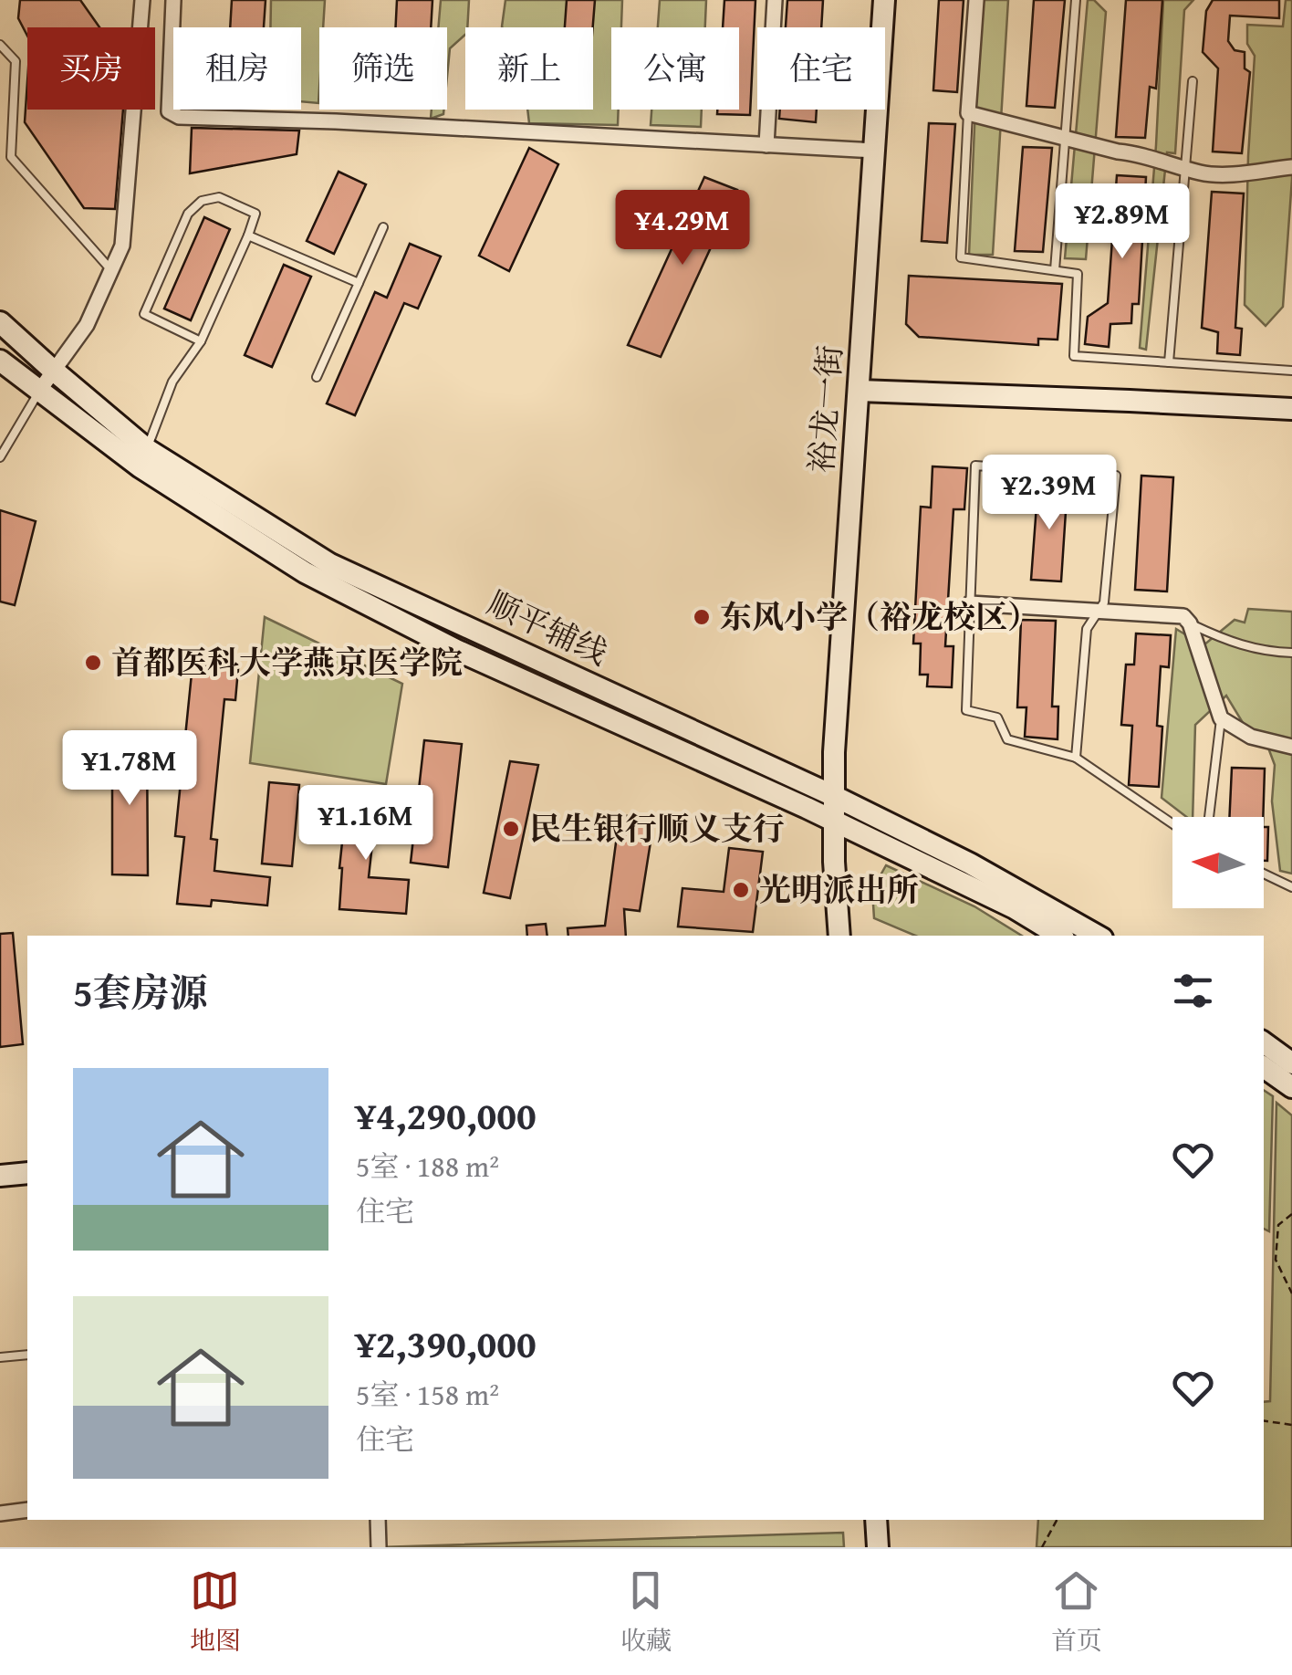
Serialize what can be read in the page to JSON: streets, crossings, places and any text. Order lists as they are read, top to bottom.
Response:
{
  "streets": {
    "main road": ["裕龙一街", "顺平辅线"]
  },
  "crossings": [
    ["裕龙一街", "顺平辅线"]
  ],
  "places": [
    "东风小学（裕龙校区）",
    "首都医科大学燕京医学院",
    "民生银行顺义支行",
    "光明派出所"
  ],
  "north": "left",
  "page": {
    "chip": [
      "买房",
      "租房",
      "筛选",
      "新上",
      "公寓",
      "住宅"
    ],
    "price": [
      "¥2.89M",
      "¥4.29M",
      "¥2.39M",
      "¥1.78M",
      "¥1.16M"
    ],
    "heading": "5套房源",
    "list": [
      {
        "name": "¥4,290,000",
        "note": "5室 · 188 m² · 住宅"
      },
      {
        "name": "¥2,390,000",
        "note": "5室 · 158 m² · 住宅"
      }
    ],
    "tabs": ["地图", "收藏", "首页"]
  }
}
